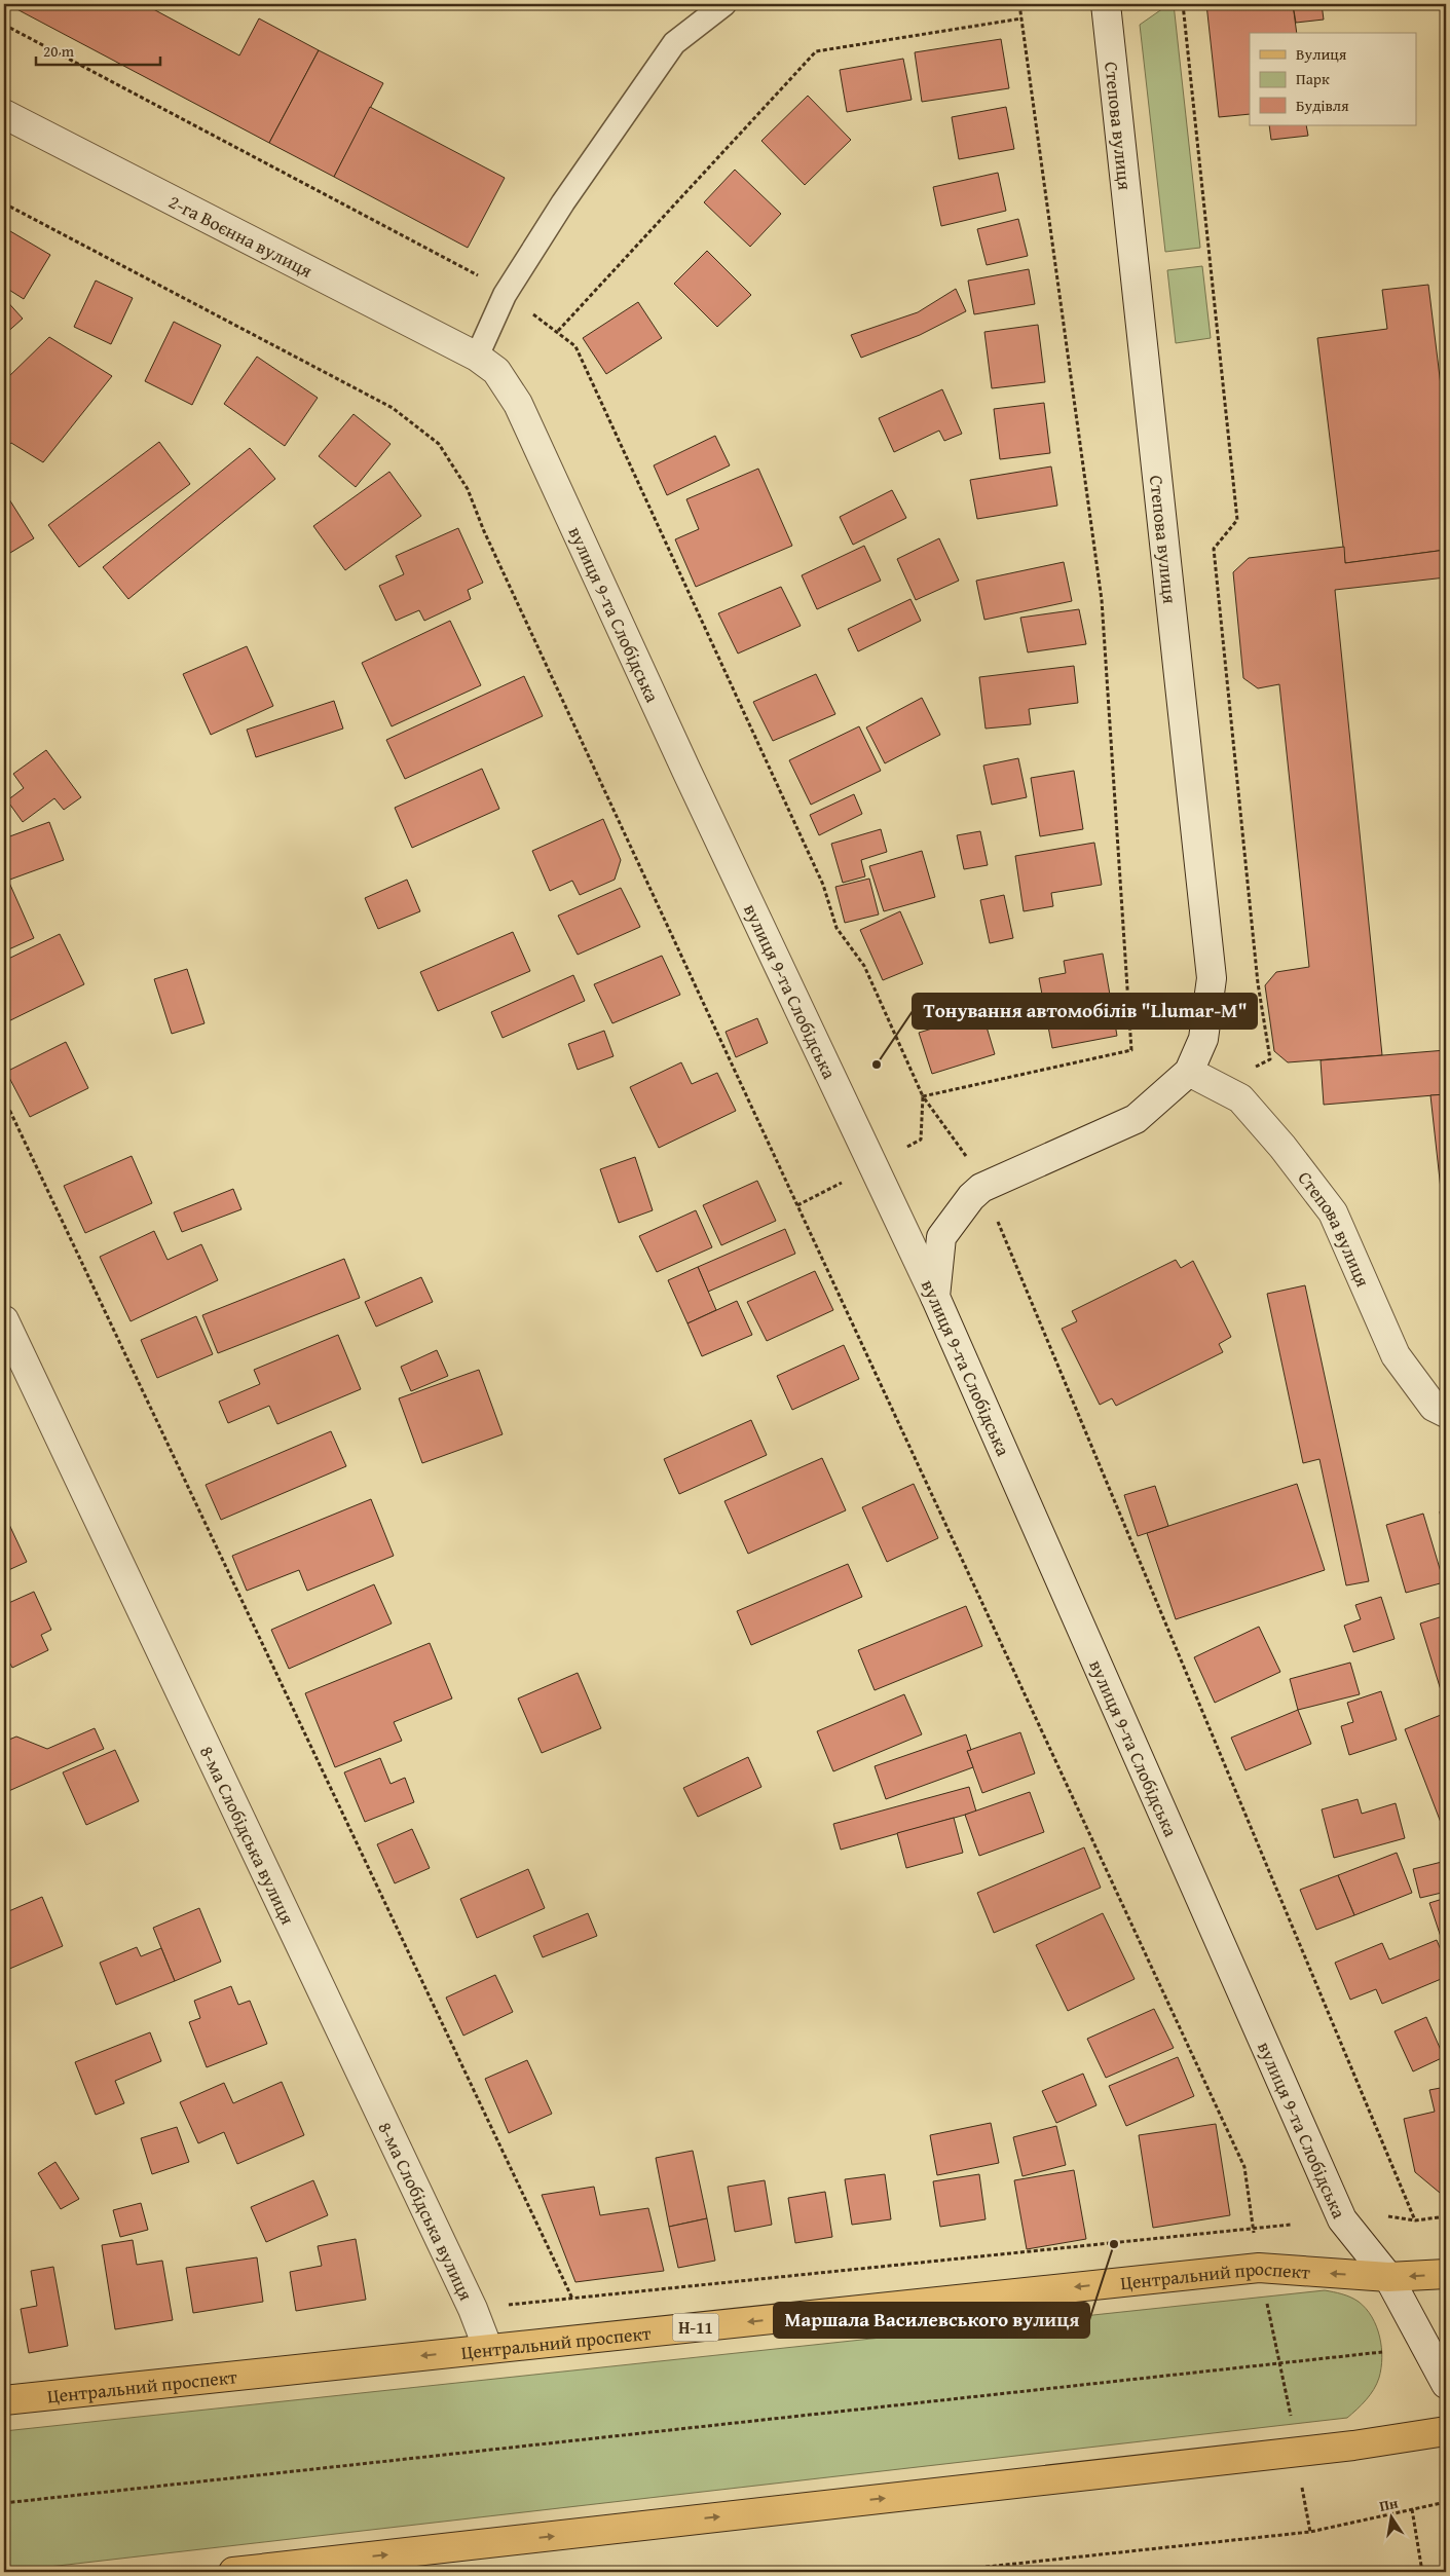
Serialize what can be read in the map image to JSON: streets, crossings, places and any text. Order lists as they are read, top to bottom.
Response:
{
  "streets": {
    "main road": ["Центральний проспект", "Н-11"],
    "street": [
      "Степова вулиця",
      "2-га Воєнна вулиця",
      "вулиця 9-та Слобідська",
      "8-ма Слобідська вулиця"
    ]
  },
  "crossings": [
    ["Степова вулиця", "вулиця 9-та Слобідська"],
    ["2-га Воєнна вулиця", "вулиця 9-та Слобідська"],
    ["вулиця 9-та Слобідська", "Центральний проспект"],
    ["8-ма Слобідська вулиця", "Центральний проспект"]
  ],
  "places": ["Тонування автомобілів \"Llumar-M\"", "Маршала Василевського вулиця"],
  "legend": ["Вулиця", "Парк", "Будівля"],
  "scale_bar": "20 m",
  "north": "top"
}
